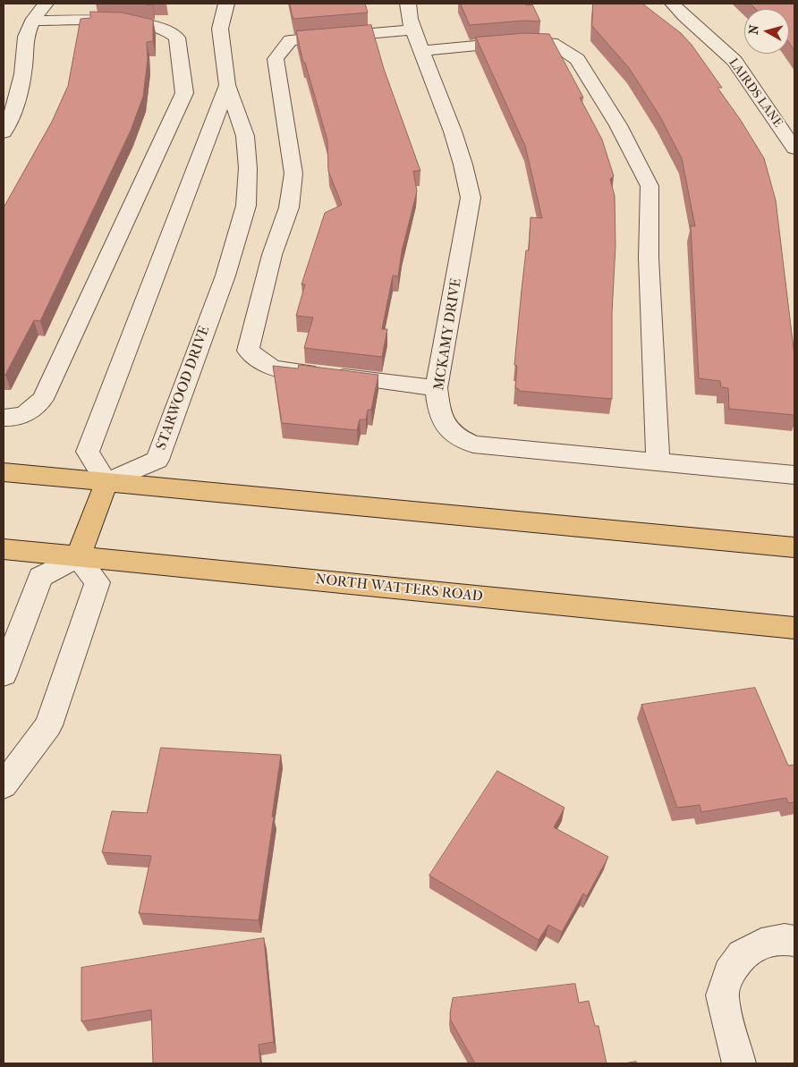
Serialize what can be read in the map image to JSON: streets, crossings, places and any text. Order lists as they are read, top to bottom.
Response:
{
  "streets": {
    "main road": ["NORTH WATTERS ROAD"],
    "street": ["LAIRDS LANE", "MCKAMY DRIVE", "STARWOOD DRIVE"]
  },
  "north": "left"
}
